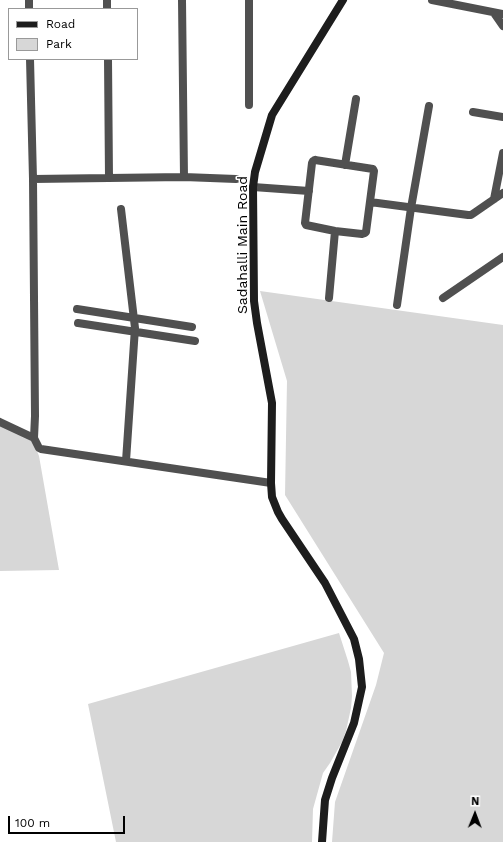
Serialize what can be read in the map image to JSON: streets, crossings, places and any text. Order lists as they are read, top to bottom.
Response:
{
  "streets": {
    "street": ["Sadahalli Main Road"]
  },
  "legend": ["Road", "Park"],
  "scale_bar": "100 m",
  "north": "top"
}
